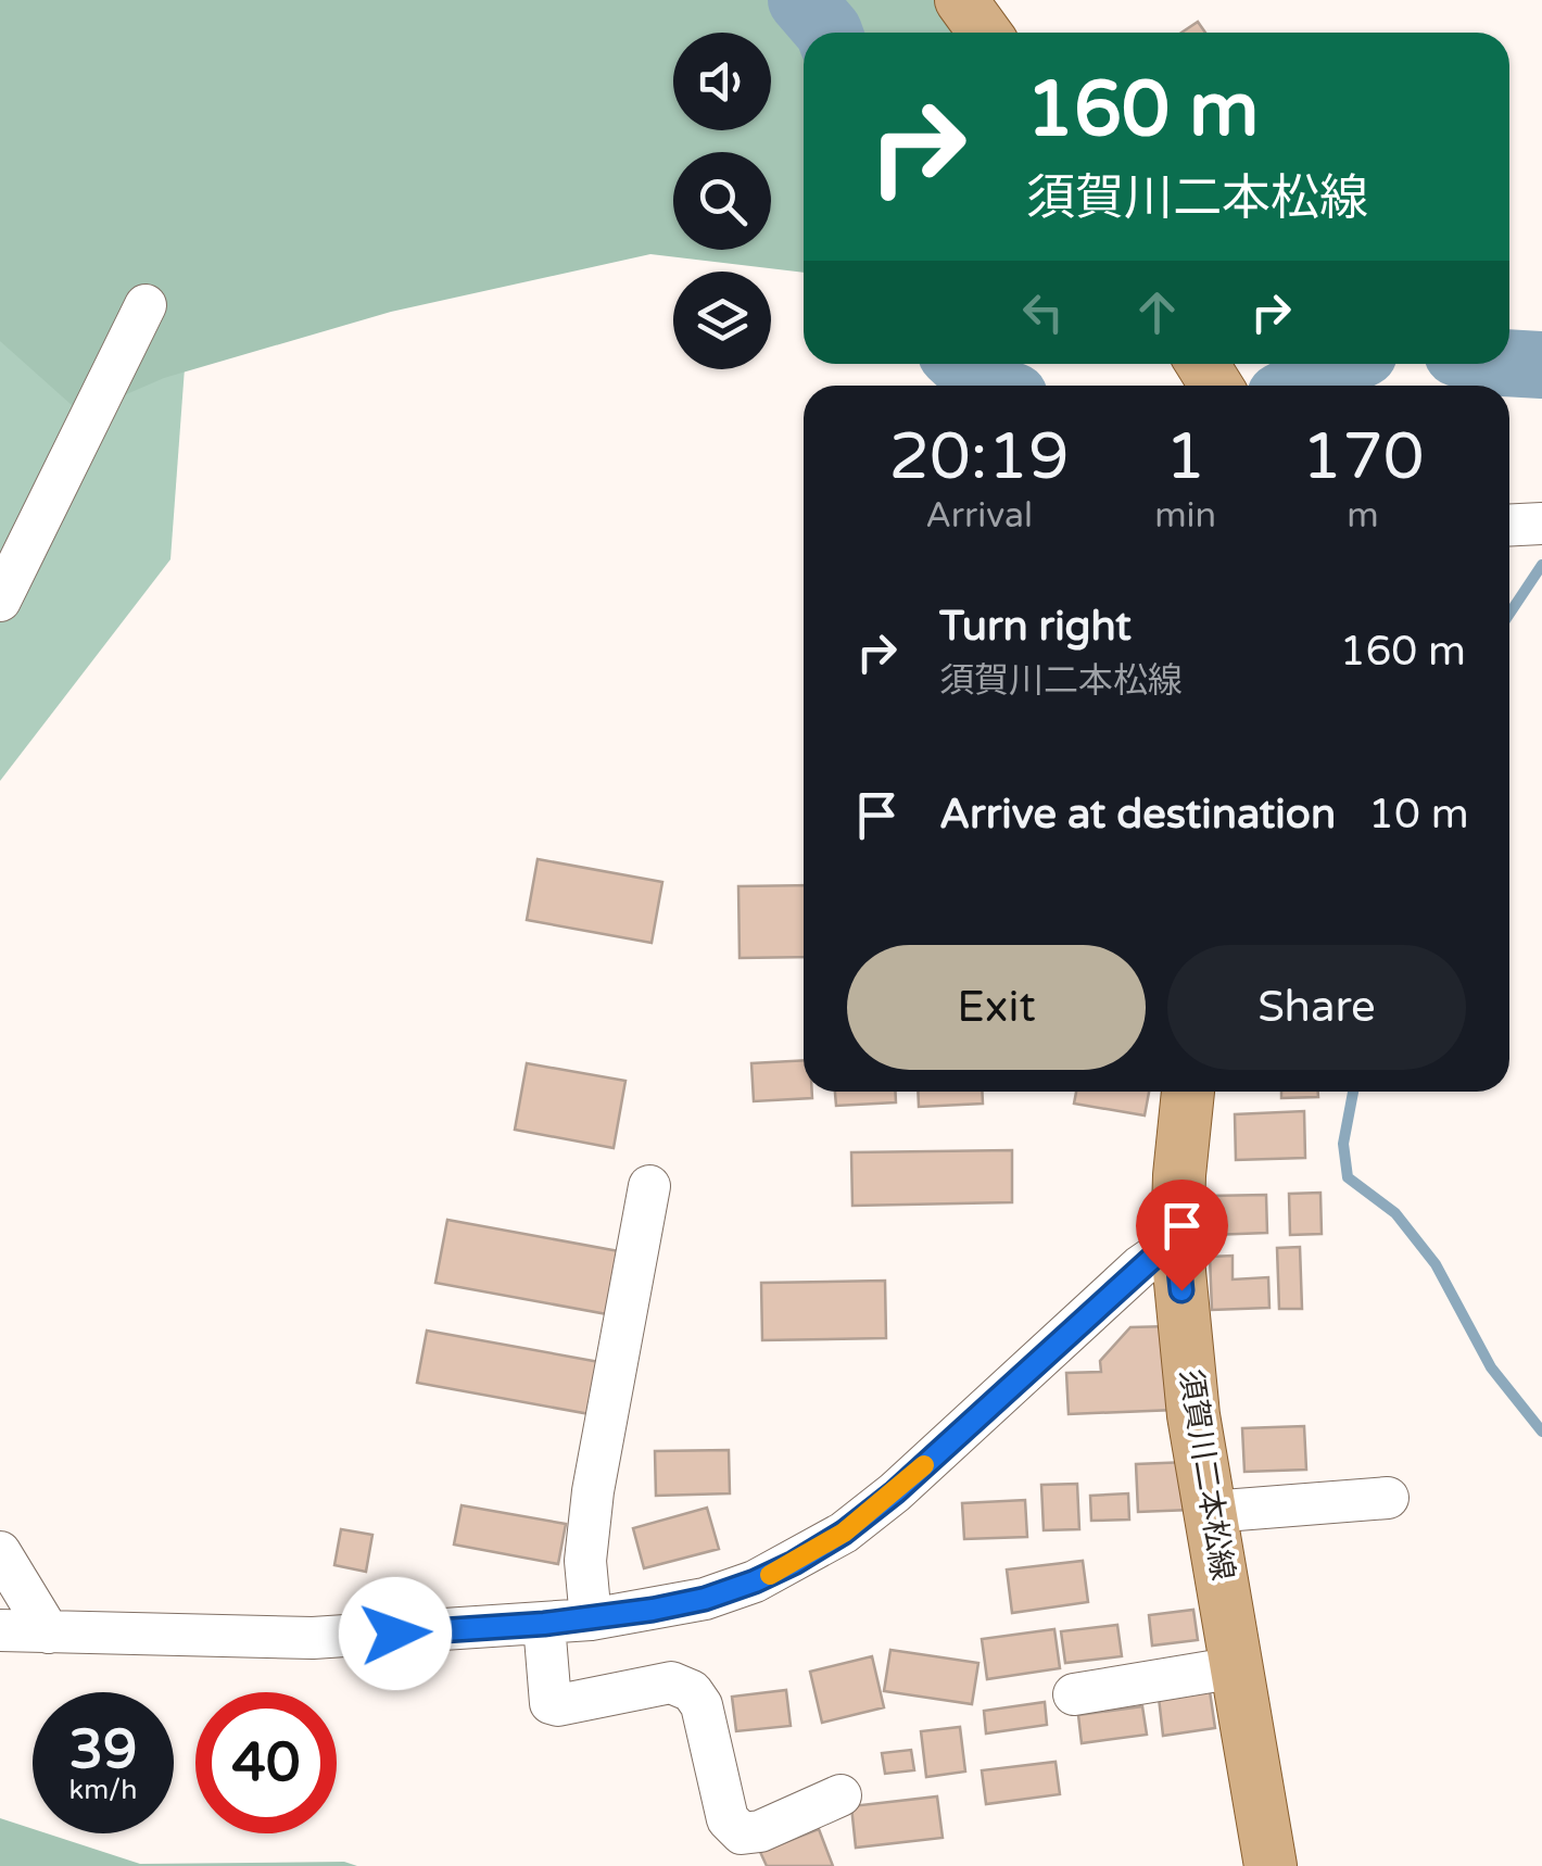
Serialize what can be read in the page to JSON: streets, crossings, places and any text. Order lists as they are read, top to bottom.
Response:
{
  "streets": {
    "main road": ["須賀川二本松線"]
  },
  "page": {
    "turn": ["160 m", "須賀川二本松線"],
    "eta": [
      "20:19",
      "Arrival",
      "1",
      "min",
      "170",
      "m"
    ],
    "list": [
      {
        "name": "Turn right",
        "note": "須賀川二本松線",
        "value": "160 m"
      },
      {
        "name": "Arrive at destination",
        "value": "10 m"
      }
    ],
    "buttons": ["Exit", "Share"],
    "speed": "39 km/h",
    "limit": "40"
  }
}
